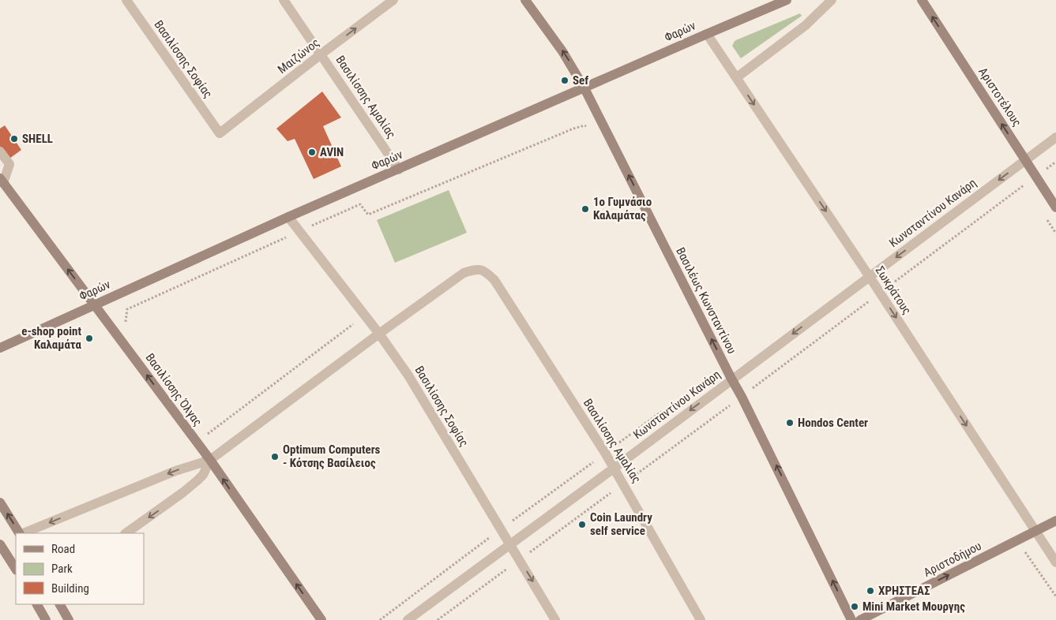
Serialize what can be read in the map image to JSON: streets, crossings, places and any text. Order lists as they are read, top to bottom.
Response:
{
  "streets": {
    "street": [
      "Φαρών",
      "Μαιζώνος",
      "Βασιλίσσης Σοφίας",
      "Βασιλίσσης Αμαλίας",
      "Αριστοτέλους",
      "Κωνσταντίνου Κανάρη",
      "Σωκράτους",
      "Βασιλέως Κωνσταντίνου",
      "Βασιλίσσης Όλγας",
      "Αριστοδήμου"
    ]
  },
  "crossings": [
    ["Φαρών", "Βασιλίσσης Σοφίας"],
    ["Φαρών", "Βασιλίσσης Αμαλίας"],
    ["Φαρών", "Σωκράτους"],
    ["Φαρών", "Βασιλέως Κωνσταντίνου"],
    ["Φαρών", "Βασιλίσσης Όλγας"],
    ["Μαιζώνος", "Βασιλίσσης Σοφίας"],
    ["Μαιζώνος", "Βασιλίσσης Αμαλίας"],
    ["Βασιλίσσης Σοφίας", "Βασιλίσσης Αμαλίας"],
    ["Βασιλίσσης Σοφίας", "Κωνσταντίνου Κανάρη"],
    ["Βασιλίσσης Αμαλίας", "Κωνσταντίνου Κανάρη"],
    ["Αριστοτέλους", "Κωνσταντίνου Κανάρη"],
    ["Κωνσταντίνου Κανάρη", "Σωκράτους"],
    ["Κωνσταντίνου Κανάρη", "Βασιλέως Κωνσταντίνου"],
    ["Σωκράτους", "Αριστοδήμου"]
  ],
  "one_way": [
    "Μαιζώνος",
    "Αριστοτέλους",
    "Κωνσταντίνου Κανάρη",
    "Σωκράτους",
    "Βασιλέως Κωνσταντίνου",
    "Βασιλίσσης Όλγας",
    "Αριστοδήμου"
  ],
  "places": [
    "Sef",
    "SHELL",
    "AVIN",
    "1ο Γυμνάσιο Καλαμάτας",
    "e-shop point Καλαμάτα",
    "Hondos Center",
    "Optimum Computers - Κότσης Βασίλειος",
    "Coin Laundry self service",
    "ΧΡΗΣΤΕΑΣ",
    "Mini Market Μουργης"
  ],
  "legend": ["Road", "Park", "Building"]
}
